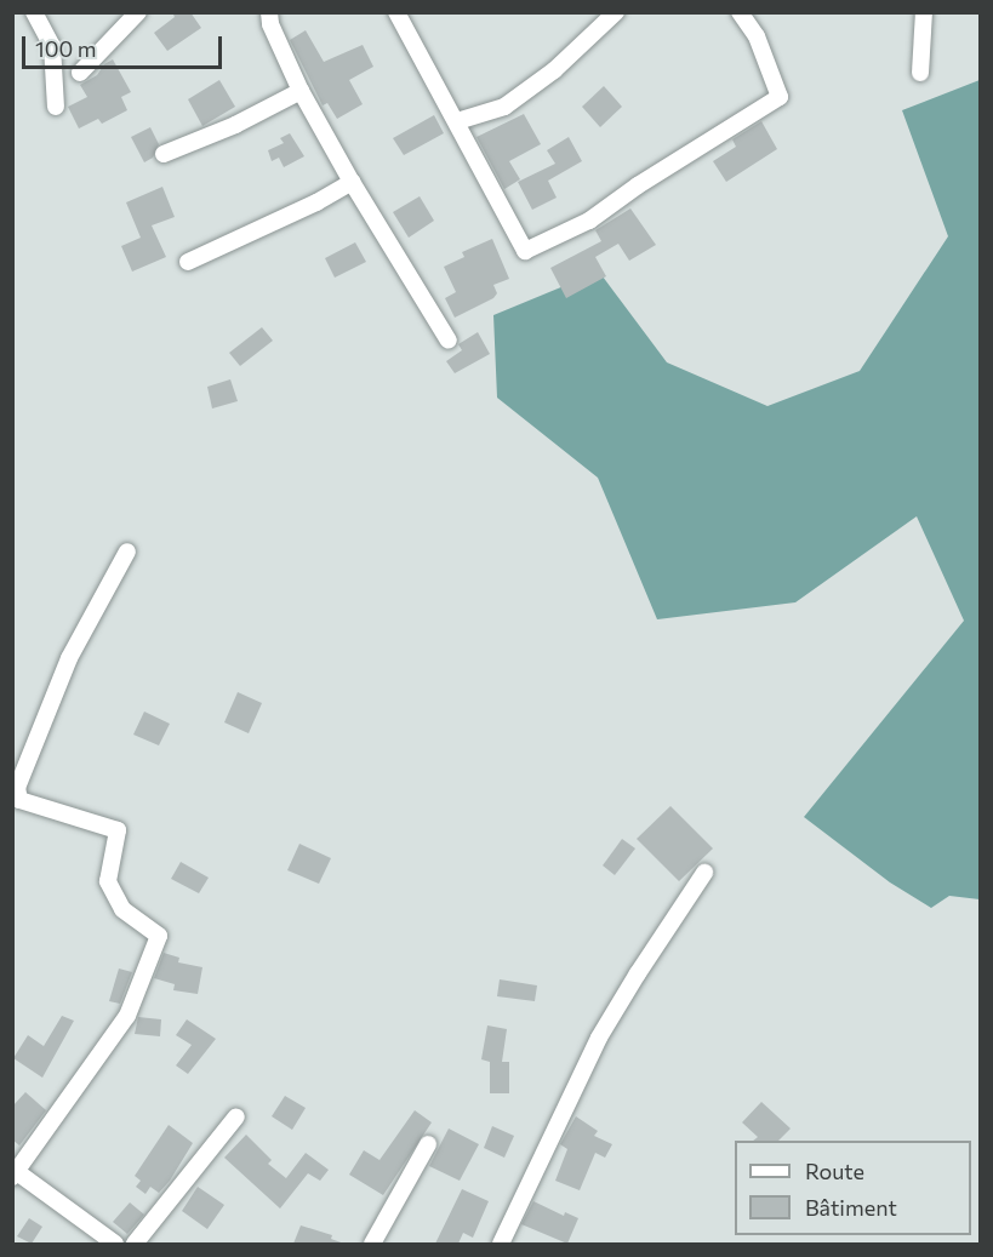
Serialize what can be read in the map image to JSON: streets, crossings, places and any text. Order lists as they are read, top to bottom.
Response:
{
  "legend": ["Route", "Bâtiment"],
  "scale_bar": "100 m"
}
